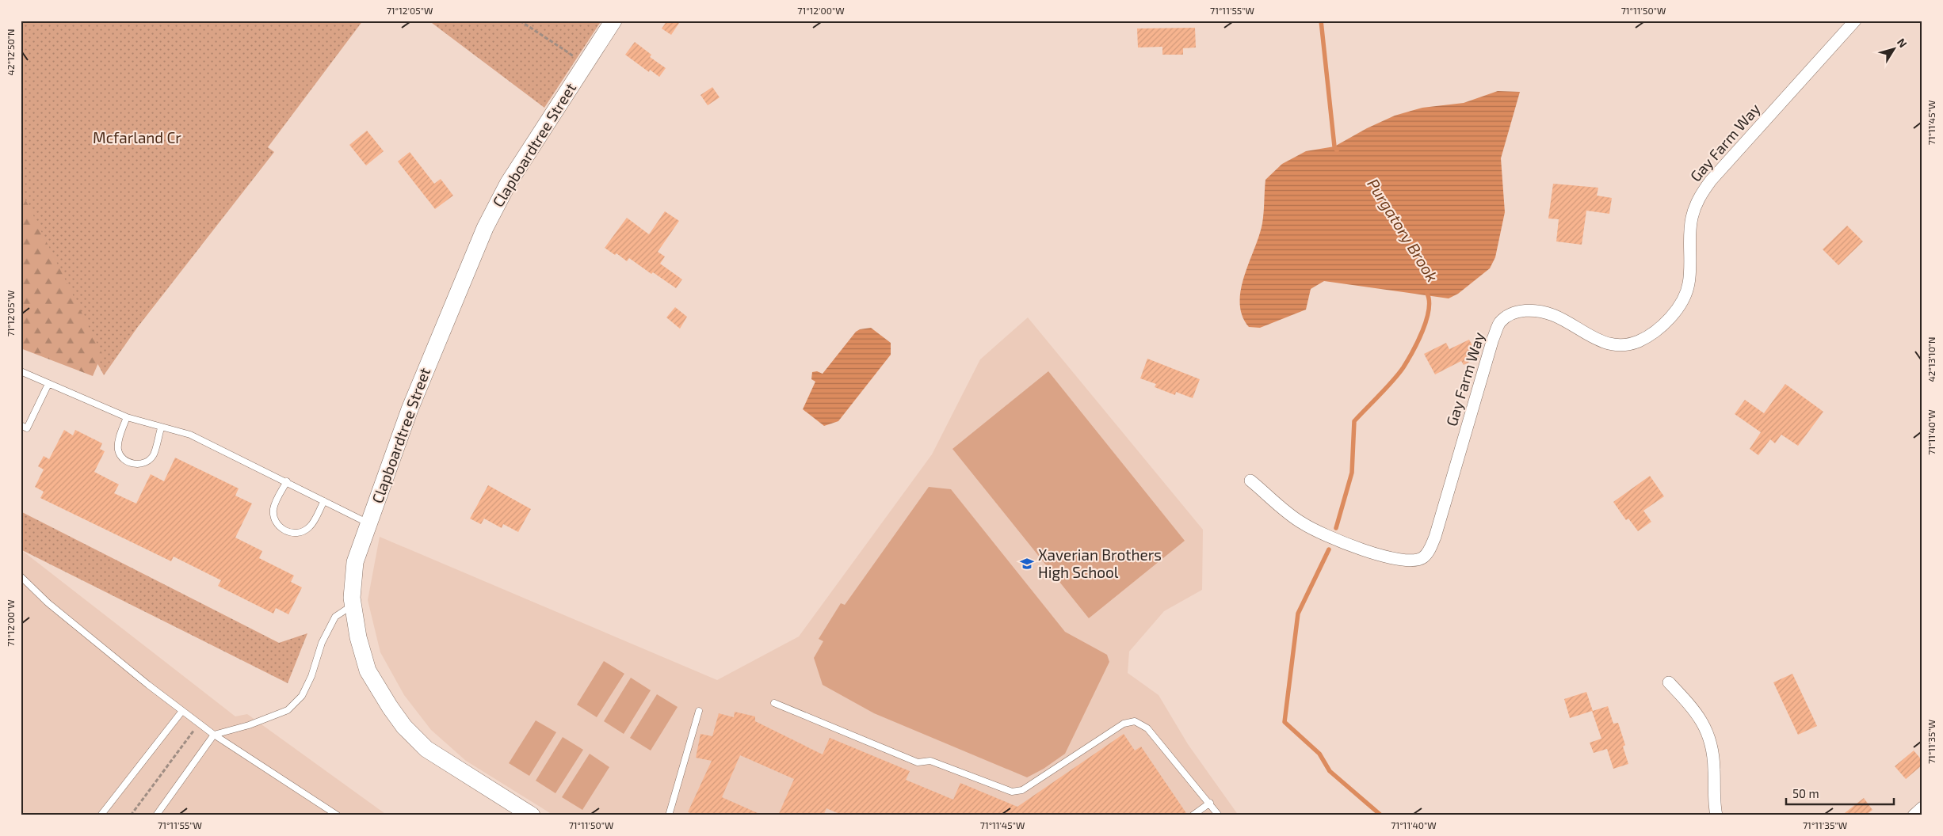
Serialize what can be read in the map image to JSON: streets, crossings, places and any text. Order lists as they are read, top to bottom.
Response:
{
  "streets": {
    "main road": ["Clapboardtree Street"],
    "street": ["Gay Farm Way"]
  },
  "water": ["Purgatory Brook"],
  "parks": ["Mcfarland Cr"],
  "places": {
    "school or university": ["Xaverian Brothers High School"]
  },
  "scale_bar": "50 m",
  "north": "top right",
  "coordinates": [
    "71°12'05\"W",
    "71°12'00\"W",
    "71°11'55\"W",
    "71°11'50\"W",
    "42°12'50\"N",
    "71°11'45\"W",
    "42°13'10\"N",
    "71°11'40\"W",
    "71°11'35\"W"
  ]
}
